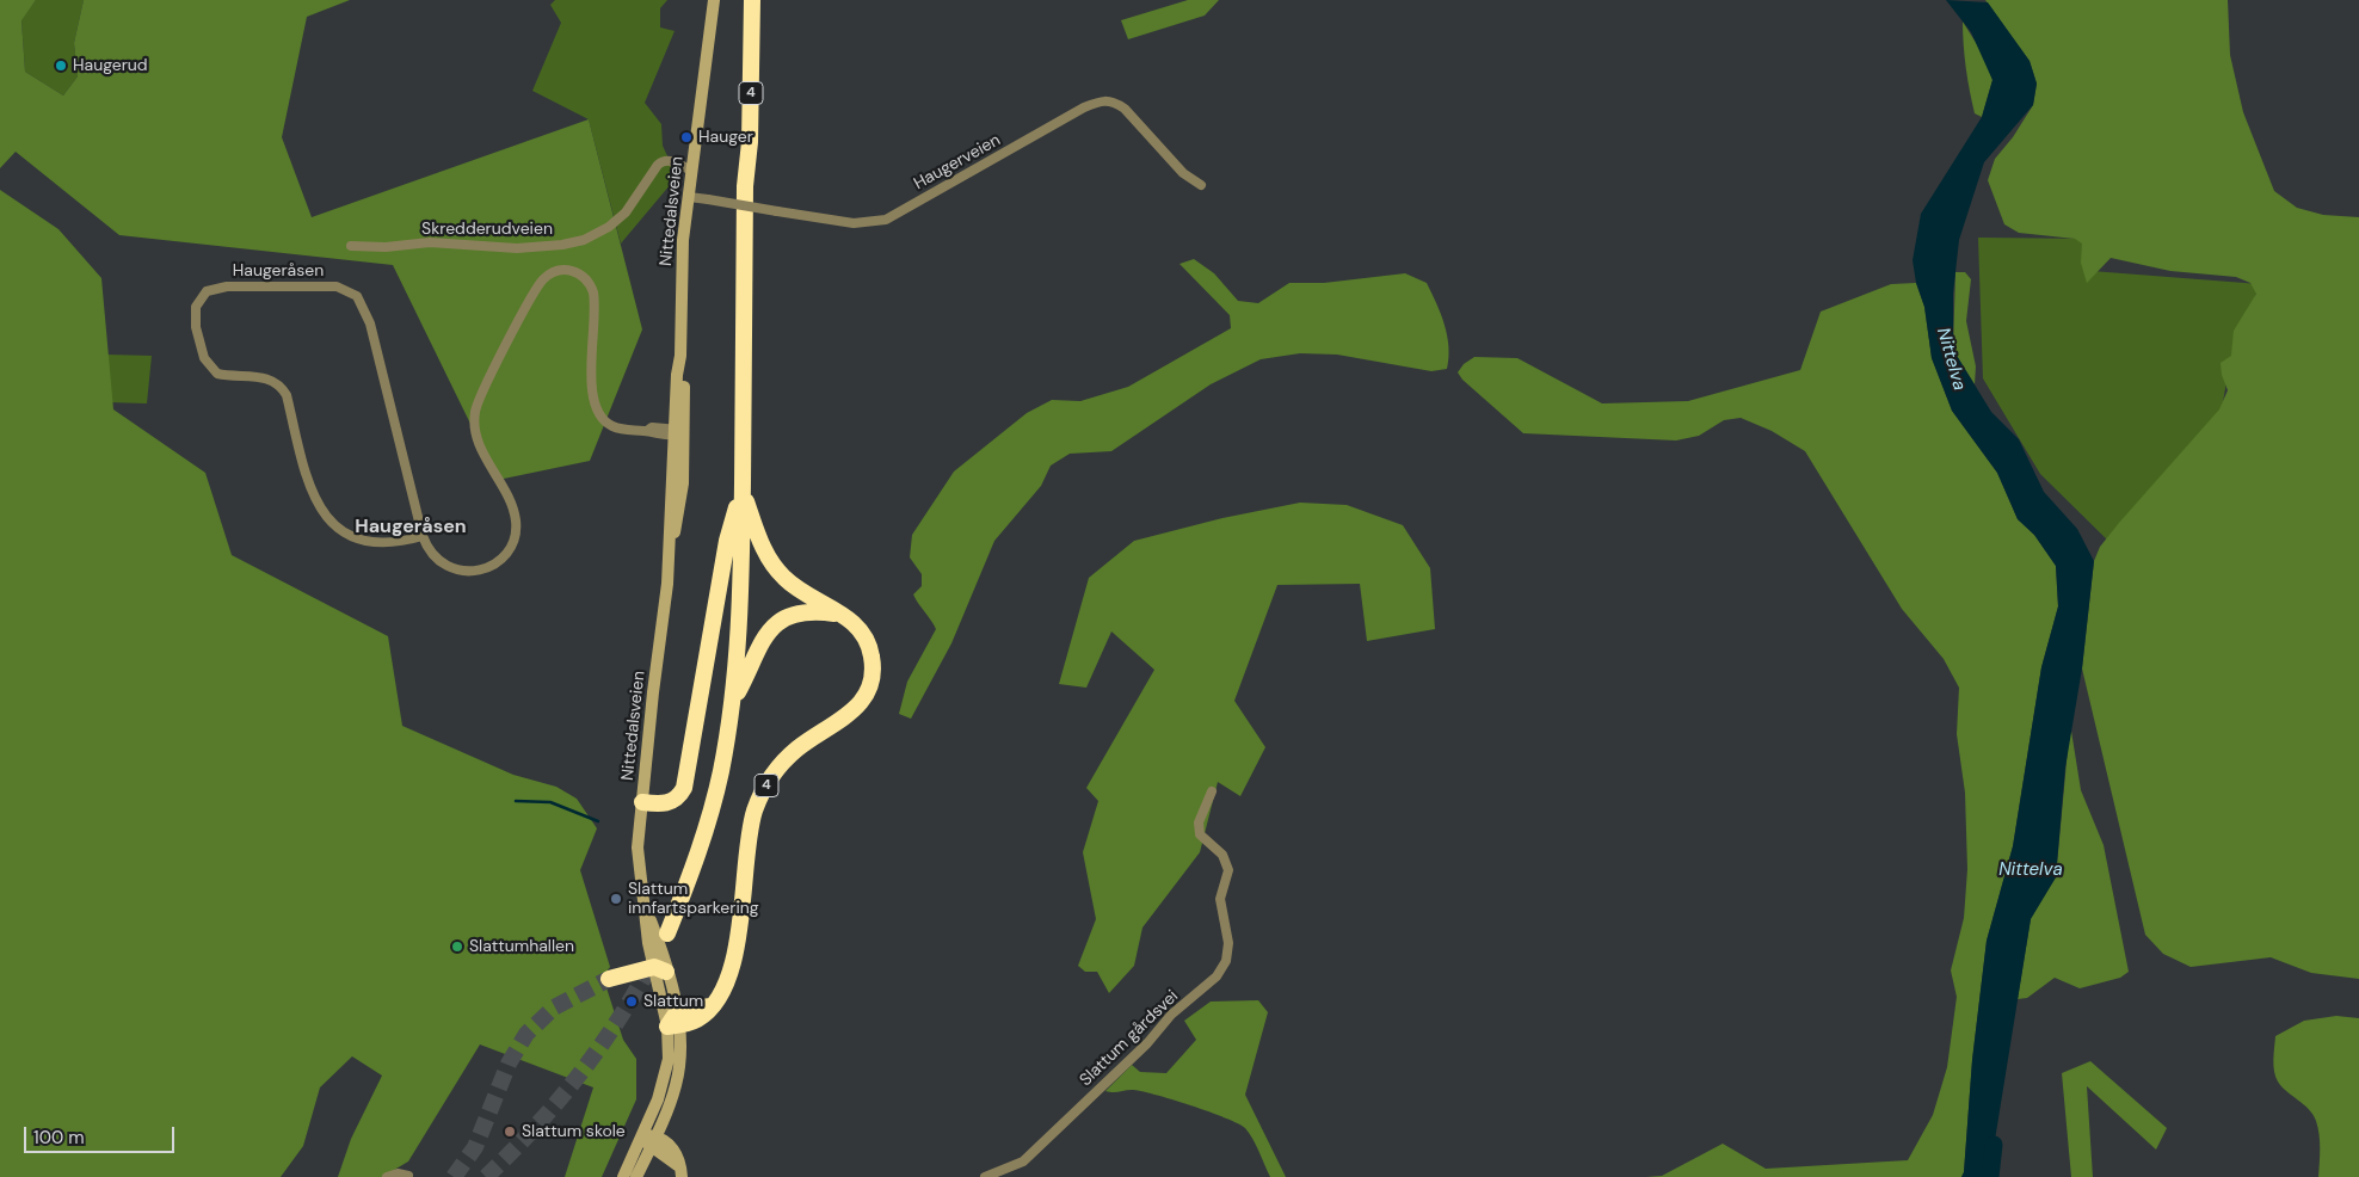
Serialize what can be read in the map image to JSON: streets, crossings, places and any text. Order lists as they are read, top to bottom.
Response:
{
  "streets": {
    "highway": ["4"],
    "main road": ["Nittedalsveien"],
    "street": [
      "Haugerveien",
      "Skredderudveien",
      "Haugeråsen",
      "Slattum gårdsvei"
    ]
  },
  "crossings": [
    ["4", "Nittedalsveien"],
    ["Haugerveien", "Nittedalsveien"],
    ["Nittedalsveien", "Skredderudveien"],
    ["Nittedalsveien", "Haugeråsen"]
  ],
  "districts": ["Haugeråsen"],
  "water": ["Nittelva"],
  "places": [
    "Haugerud",
    "Hauger",
    "Slattum innfartsparkering",
    "Slattumhallen",
    "Slattum",
    "Slattum skole"
  ],
  "scale_bar": "100 m"
}
